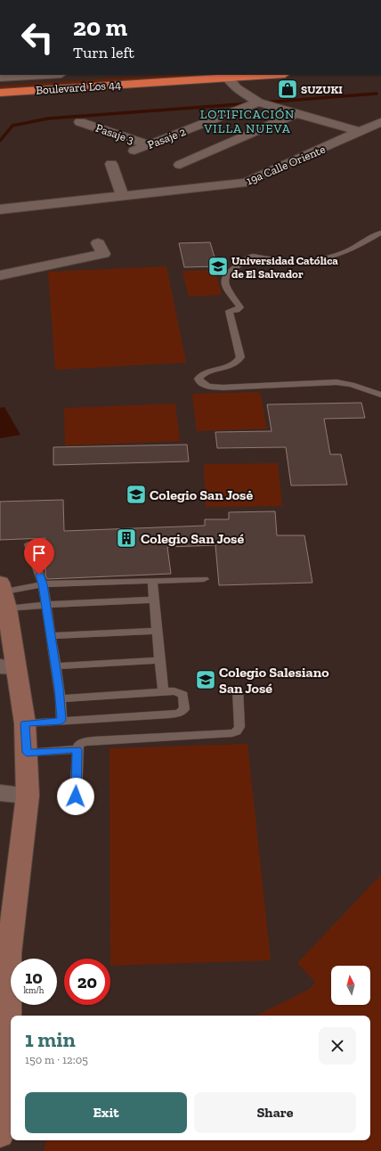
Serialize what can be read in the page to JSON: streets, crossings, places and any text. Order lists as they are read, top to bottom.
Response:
{
  "streets": {
    "highway": ["Boulevard Los 44"],
    "street": ["Pasaje 3", "Pasaje 2", "19a Calle Oriente"]
  },
  "crossings": [
    ["Pasaje 3", "Pasaje 2"]
  ],
  "districts": ["LOTIFICACIÓN VILLA NUEVA"],
  "places": {
    "shop": ["SUZUKI"],
    "school or university": ["Universidad Católica de El Salvador", "Colegio San Josė", "Colegio Salesiano San José"],
    "building": ["Colegio San José"]
  },
  "north": "top",
  "page": {
    "turn": ["20 m", "Turn left"],
    "speed": "10 km/h",
    "limit": "20",
    "heading": ["1 min", "150 m · 12:05"],
    "buttons": ["Exit", "Share"]
  }
}
